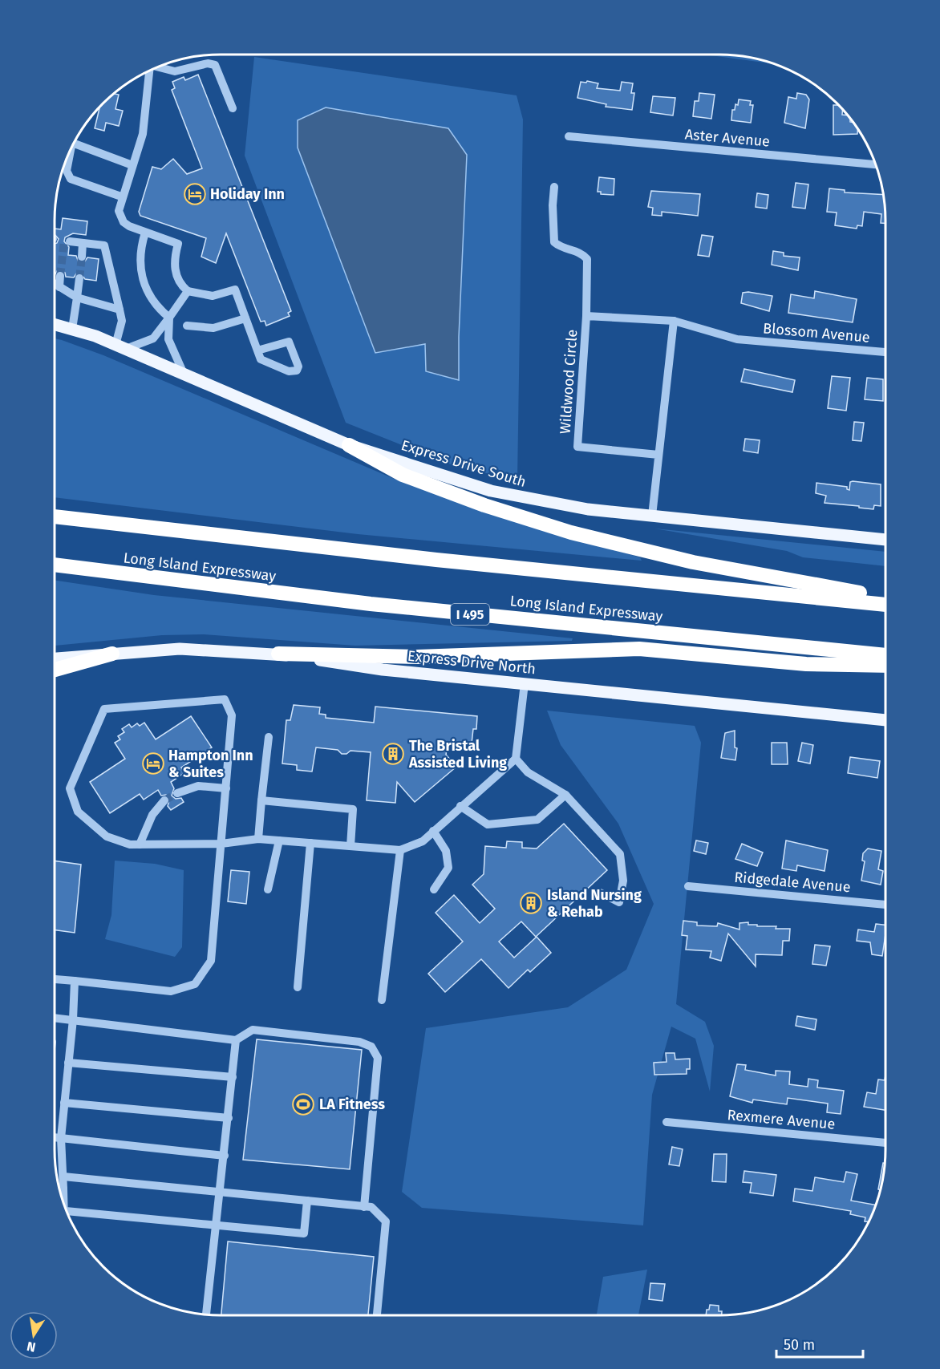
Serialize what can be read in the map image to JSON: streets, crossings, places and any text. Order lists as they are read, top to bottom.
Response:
{
  "streets": {
    "highway": ["Long Island Expressway", "I 495"],
    "main road": ["Express Drive South", "Express Drive North"],
    "street": [
      "Aster Avenue",
      "Blossom Avenue",
      "Wildwood Circle",
      "Ridgedale Avenue",
      "Rexmere Avenue"
    ]
  },
  "crossings": [
    ["Blossom Avenue", "Wildwood Circle"]
  ],
  "places": {
    "hotel": ["Holiday Inn", "Hampton Inn & Suites"],
    "building": ["The Bristal Assisted Living", "Island Nursing & Rehab"],
    "sports": ["LA Fitness"]
  },
  "scale_bar": "50 m",
  "north": "bottom"
}
